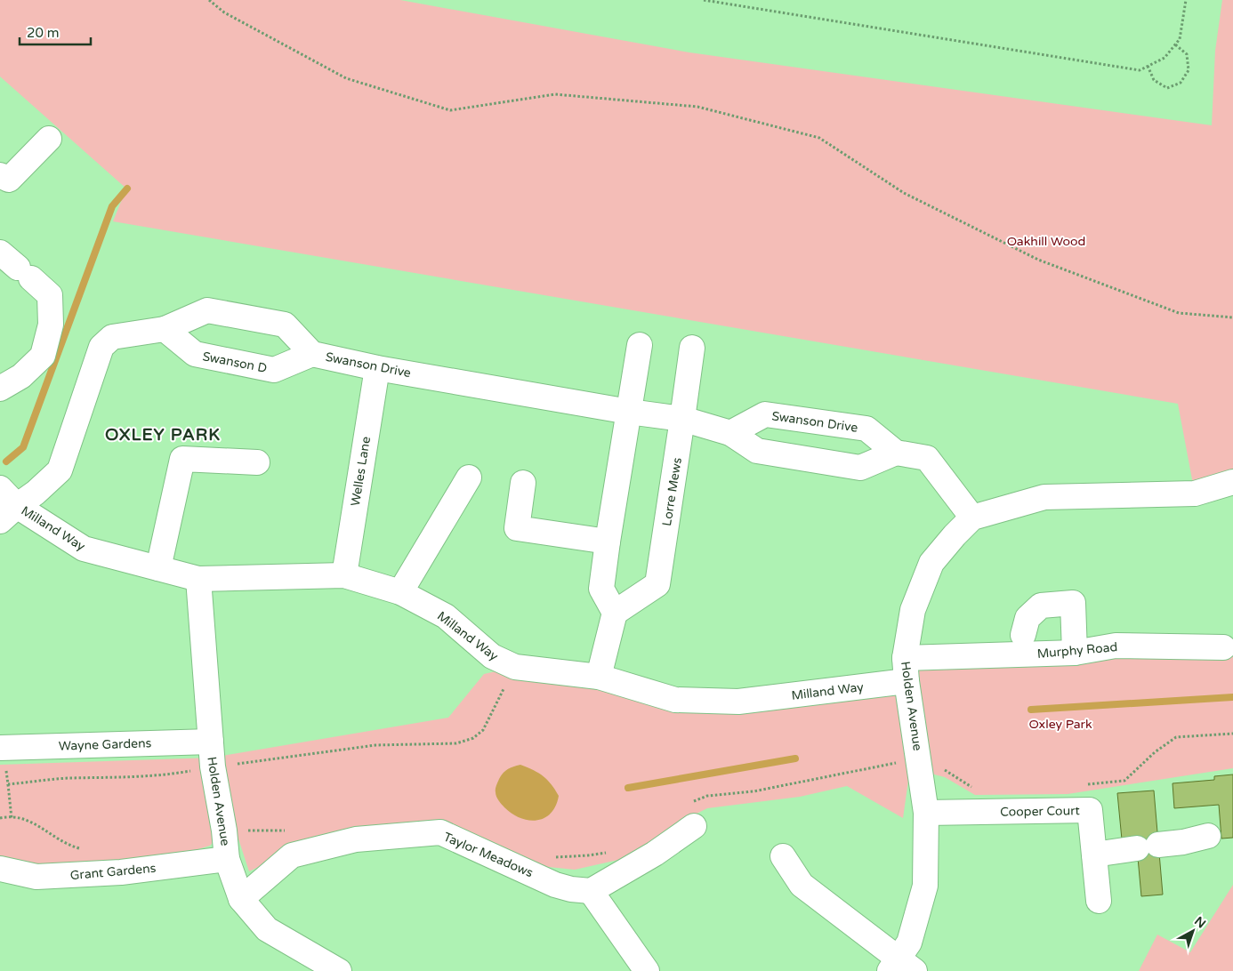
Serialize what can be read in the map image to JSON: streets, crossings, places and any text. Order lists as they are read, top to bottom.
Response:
{
  "streets": {
    "street": [
      "Swanson D",
      "Swanson Drive",
      "Welles Lane",
      "Lorre Mews",
      "Milland Way",
      "Murphy Road",
      "Holden Avenue",
      "Wayne Gardens",
      "Cooper Court",
      "Taylor Meadows",
      "Grant Gardens"
    ]
  },
  "crossings": [
    ["Swanson D", "Swanson Drive"],
    ["Swanson Drive", "Welles Lane"],
    ["Swanson Drive", "Lorre Mews"],
    ["Swanson Drive", "Milland Way"],
    ["Swanson Drive", "Holden Avenue"],
    ["Welles Lane", "Milland Way"],
    ["Milland Way", "Murphy Road"],
    ["Milland Way", "Holden Avenue"],
    ["Murphy Road", "Holden Avenue"],
    ["Holden Avenue", "Wayne Gardens"],
    ["Holden Avenue", "Cooper Court"],
    ["Holden Avenue", "Taylor Meadows"],
    ["Holden Avenue", "Grant Gardens"]
  ],
  "districts": ["OXLEY PARK"],
  "parks": ["Oakhill Wood", "Oxley Park"],
  "scale_bar": "20 m",
  "north": "top right"
}
